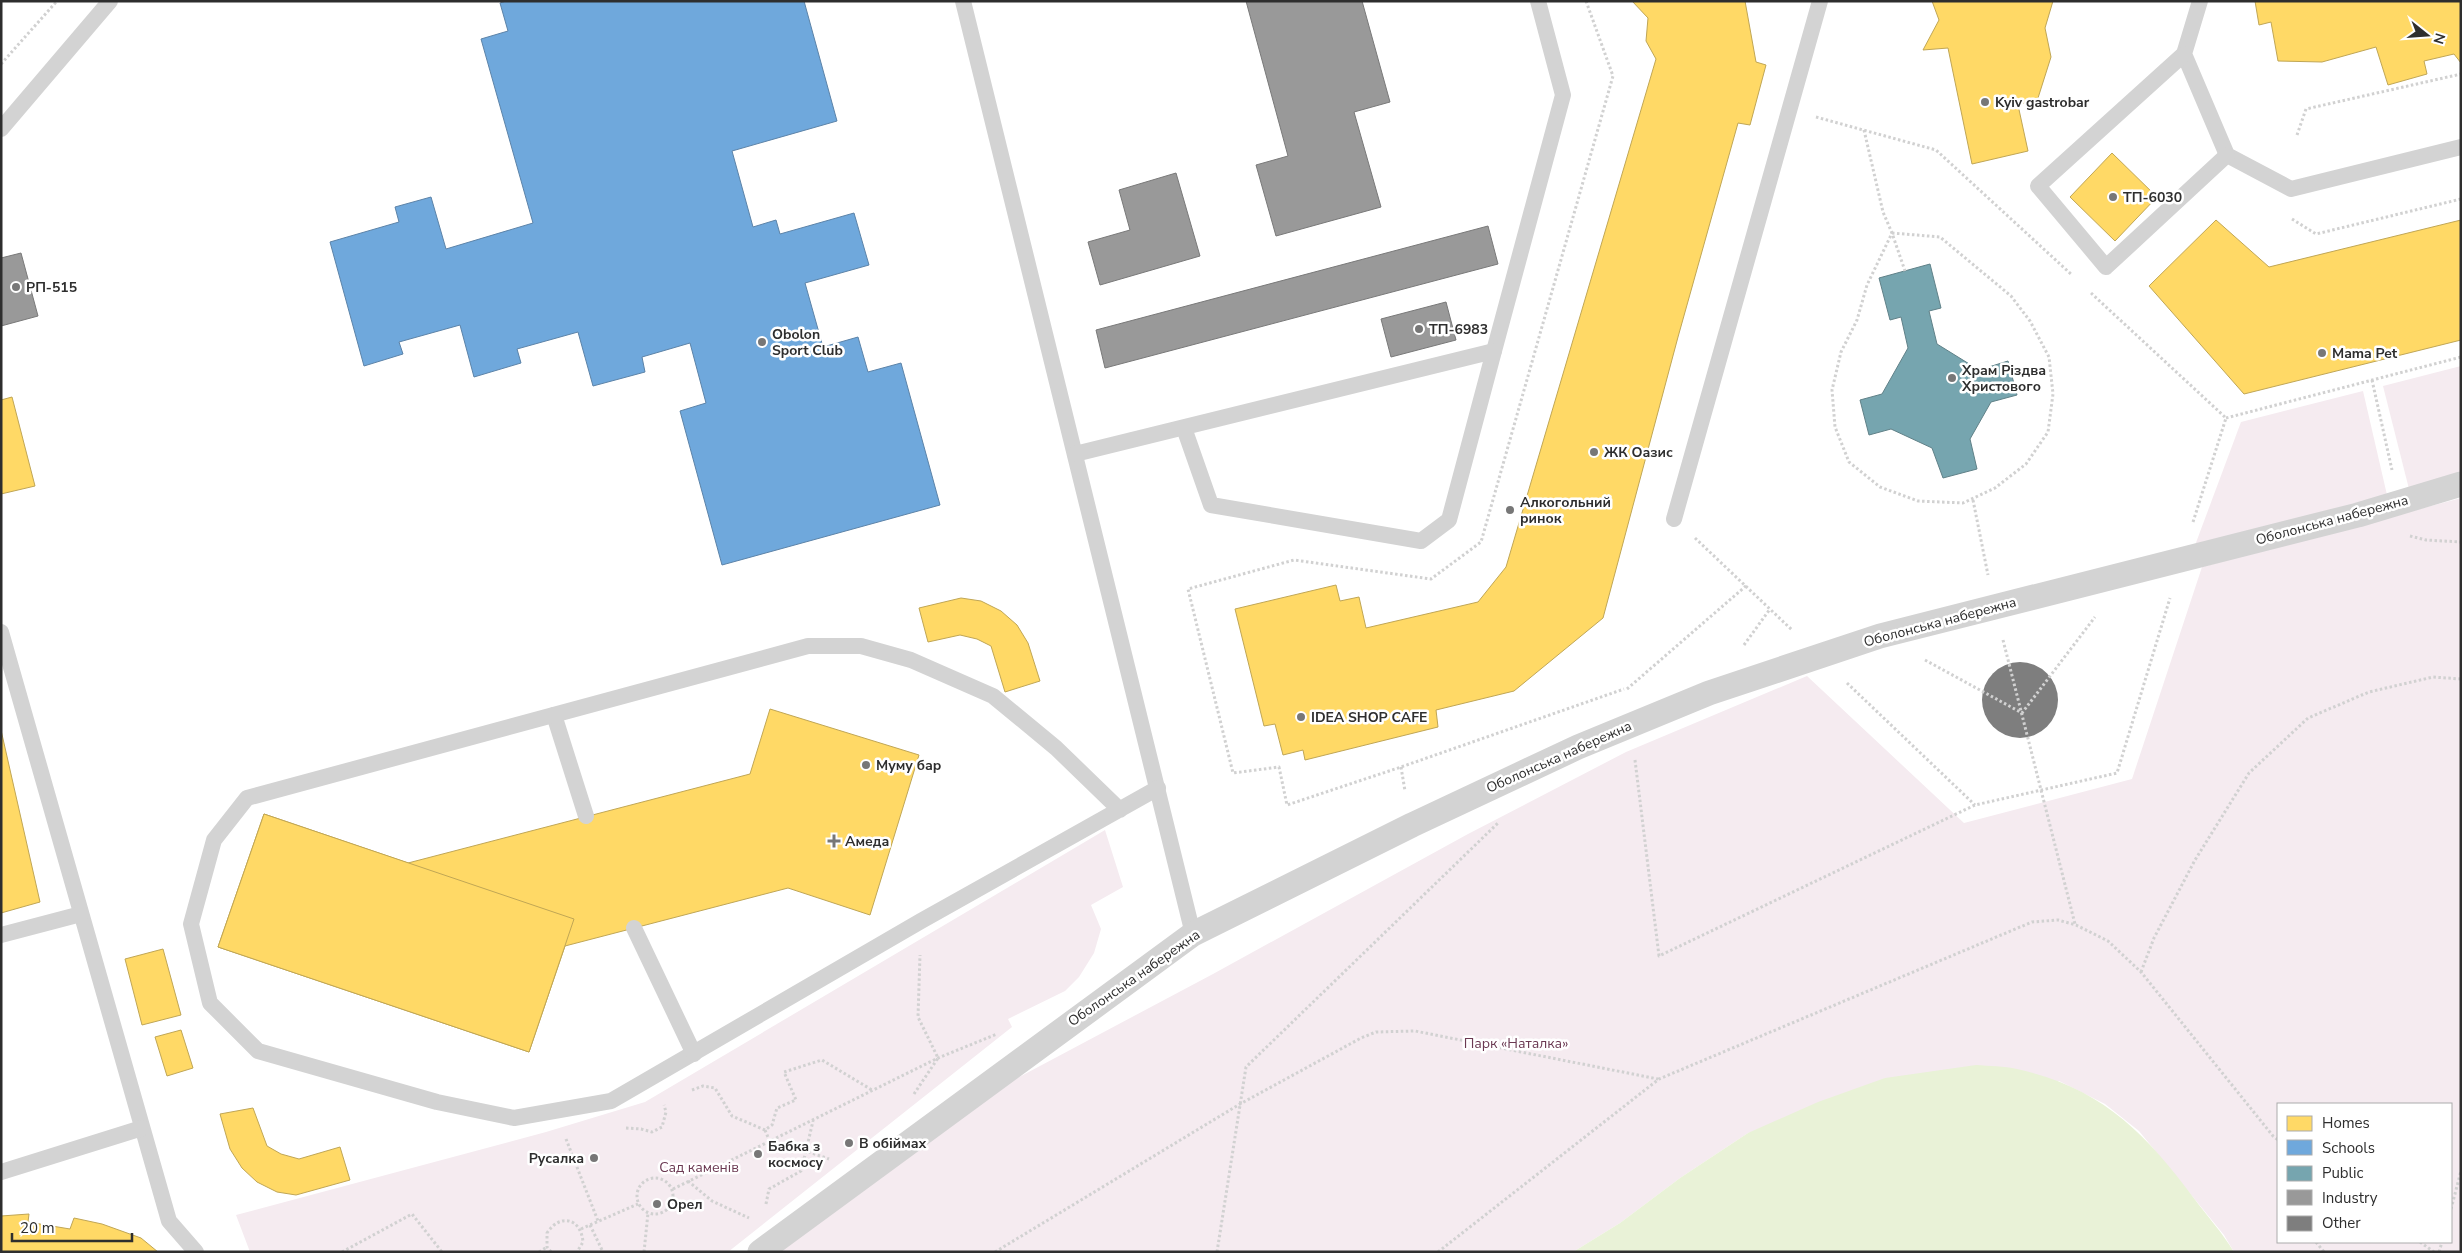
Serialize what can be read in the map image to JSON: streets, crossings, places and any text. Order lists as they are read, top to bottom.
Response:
{
  "streets": {
    "street": ["Оболонська набережна"]
  },
  "parks": ["Парк «Наталка»", "Сад каменів"],
  "places": {
    "other": [
      "Kyiv gastrobar",
      "ТП-6030",
      "РП-515",
      "ТП-6983",
      "Obolon Sport Club",
      "Mama Pet",
      "Храм Різдва Христового",
      "ЖК Оазис",
      "Алкогольний ринок",
      "IDEA SHOP CAFE",
      "Муму бар",
      "В обіймах",
      "Бабка з космосу",
      "Русалка",
      "Орел"
    ],
    "health": ["Амеда"]
  },
  "legend": [
    "Homes",
    "Schools",
    "Public",
    "Industry",
    "Other"
  ],
  "scale_bar": "20 m",
  "north": "right"
}
